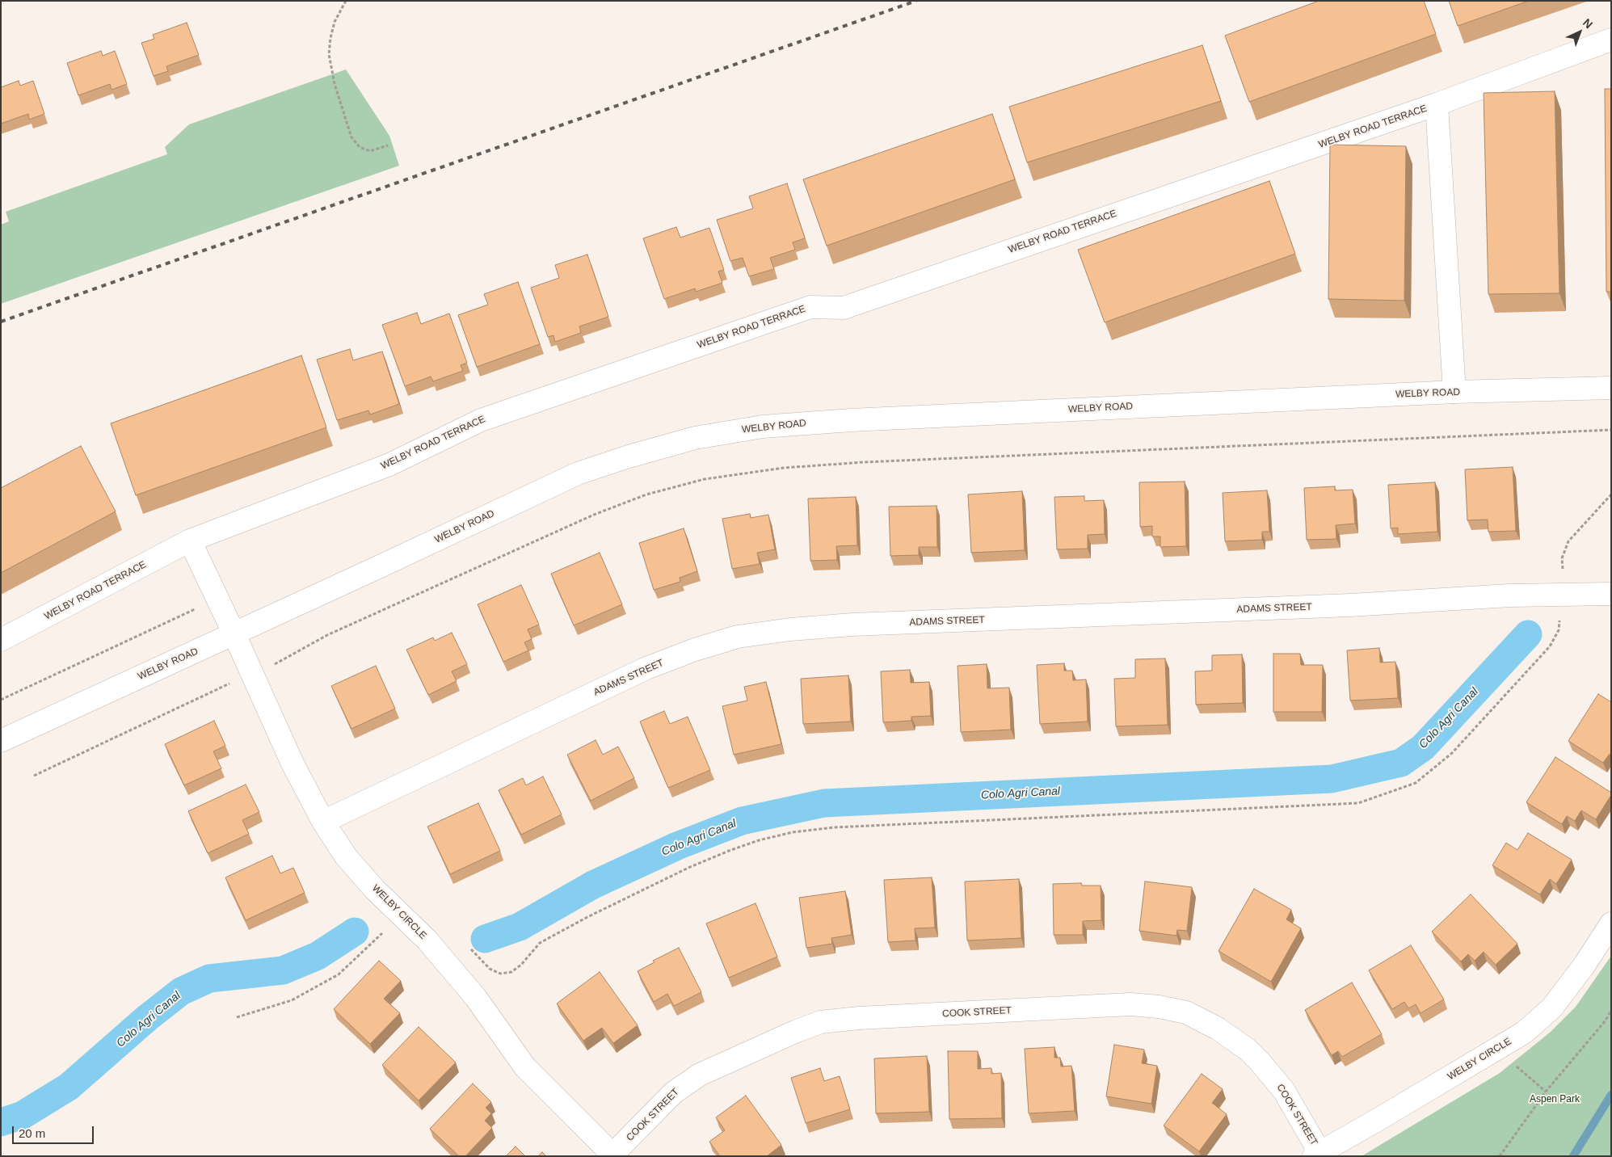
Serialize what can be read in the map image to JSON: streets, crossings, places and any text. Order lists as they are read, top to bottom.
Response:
{
  "streets": {
    "street": [
      "WELBY ROAD TERRACE",
      "WELBY ROAD",
      "ADAMS STREET",
      "WELBY CIRCLE",
      "COOK STREET"
    ]
  },
  "crossings": [
    ["WELBY ROAD TERRACE", "WELBY ROAD"],
    ["WELBY ROAD", "WELBY CIRCLE"],
    ["ADAMS STREET", "WELBY CIRCLE"],
    ["WELBY CIRCLE", "COOK STREET"]
  ],
  "water": ["Colo Agri Canal"],
  "parks": ["Aspen Park"],
  "scale_bar": "20 m",
  "north": "top right"
}
